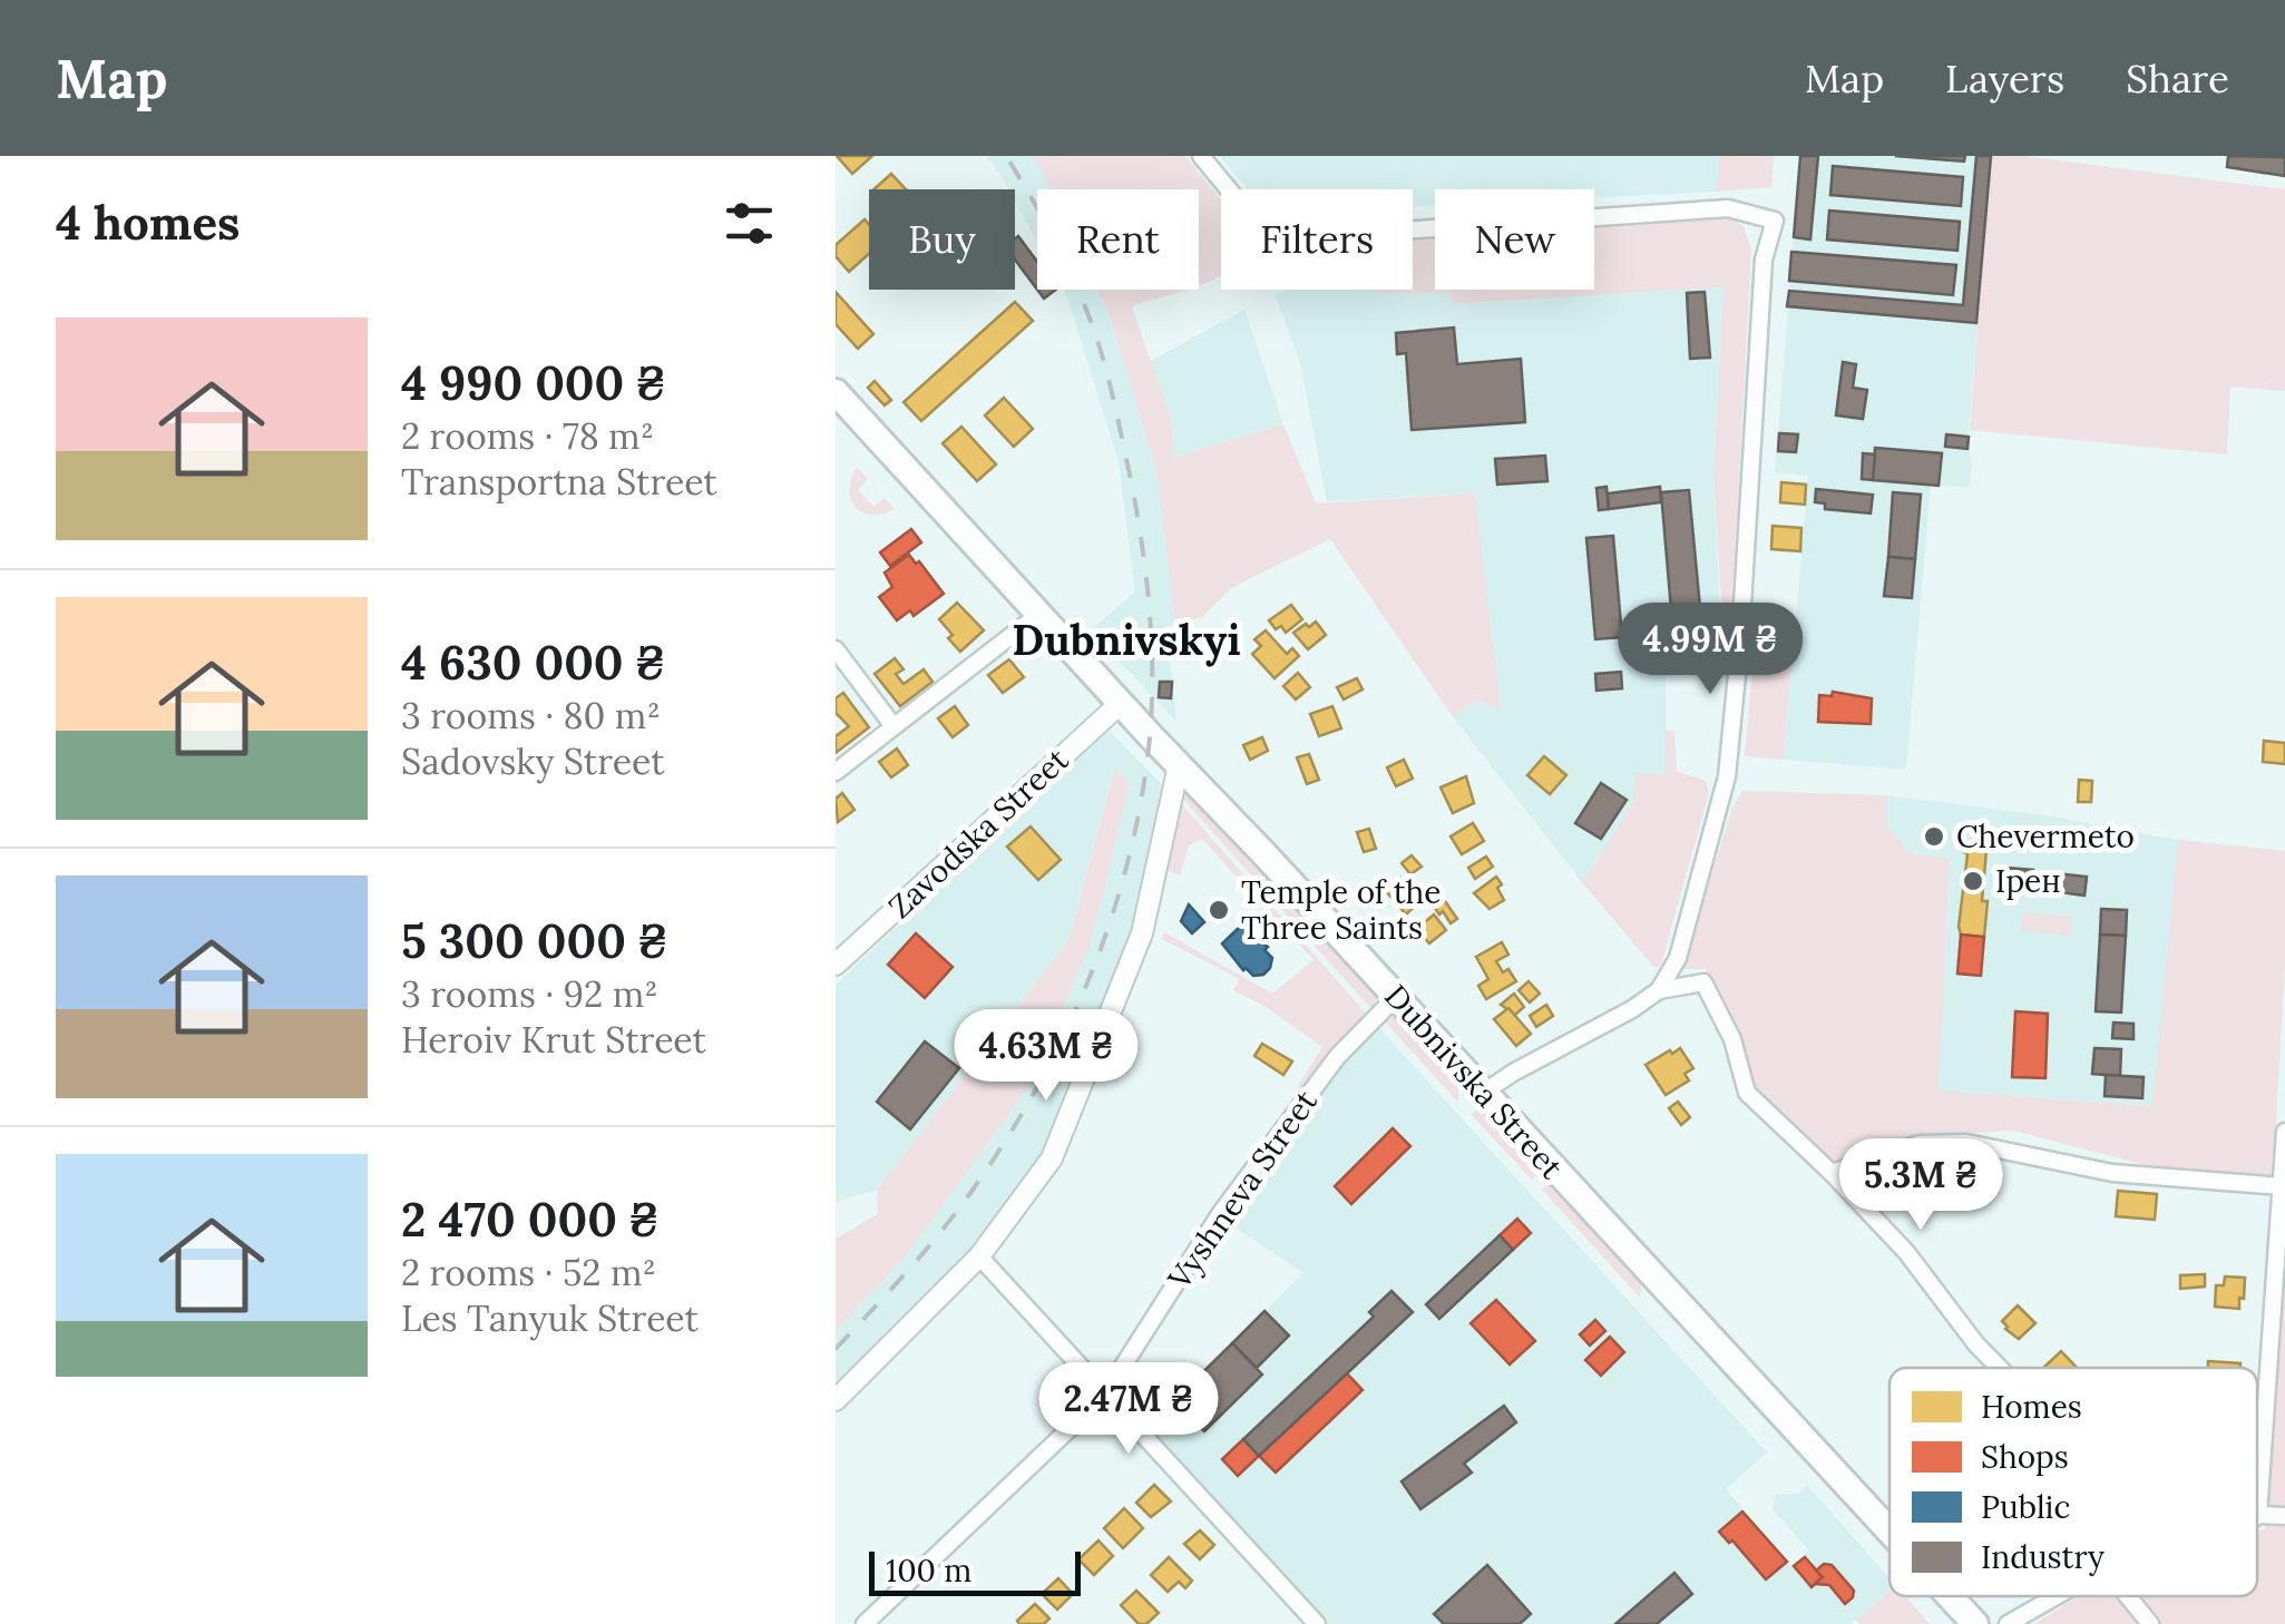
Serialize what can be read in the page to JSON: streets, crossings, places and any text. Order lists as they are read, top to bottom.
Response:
{
  "streets": {
    "main road": ["Dubnivska Street"],
    "street": ["Zavodska Street", "Vyshneva Street"]
  },
  "crossings": [
    ["Zavodska Street", "Dubnivska Street"],
    ["Dubnivska Street", "Vyshneva Street"]
  ],
  "districts": ["Dubnivskyi"],
  "places": ["Chevermeto", "Ірен", "Temple of the Three Saints"],
  "legend": [
    "Homes",
    "Shops",
    "Public",
    "Industry"
  ],
  "scale_bar": "100 m",
  "page": {
    "header": "Map",
    "nav": ["Map", "Layers", "Share"],
    "heading": "4 homes",
    "chip": [
      "Buy",
      "Rent",
      "Filters",
      "New"
    ],
    "list": [
      {
        "name": "4 990 000 ₴",
        "note": "2 rooms · 78 m² · Transportna Street"
      },
      {
        "name": "4 630 000 ₴",
        "note": "3 rooms · 80 m² · Sadovsky Street"
      },
      {
        "name": "5 300 000 ₴",
        "note": "3 rooms · 92 m² · Heroiv Krut Street"
      },
      {
        "name": "2 470 000 ₴",
        "note": "2 rooms · 52 m² · Les Tanyuk Street"
      }
    ],
    "price": [
      "4.99M ₴",
      "4.63M ₴",
      "5.3M ₴",
      "2.47M ₴"
    ],
    "scale": "100 m"
  }
}
